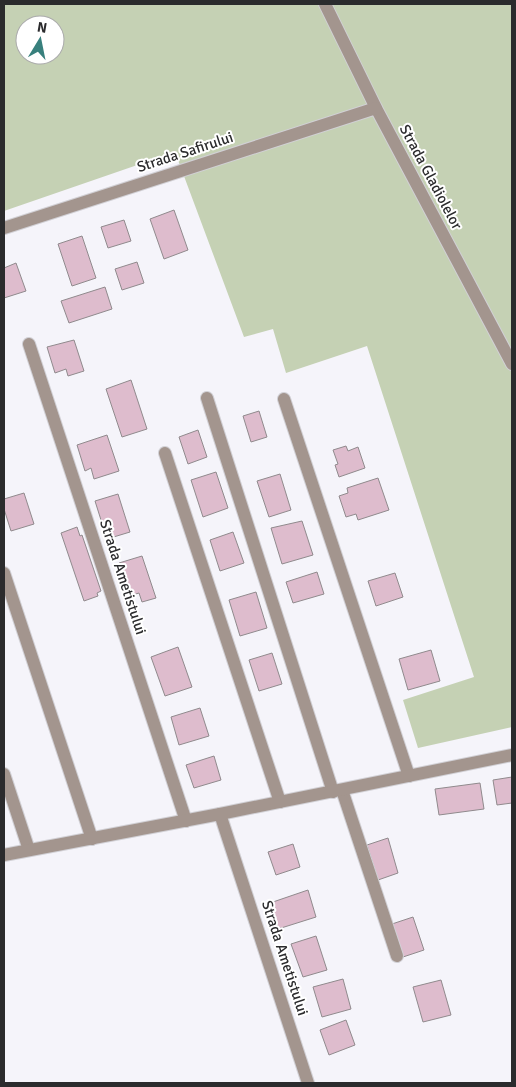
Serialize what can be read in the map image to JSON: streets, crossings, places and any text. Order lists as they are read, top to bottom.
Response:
{
  "streets": {
    "street": ["Strada Safirului", "Strada Gladiolelor", "Strada Ametistului"]
  },
  "crossings": [
    ["Strada Safirului", "Strada Gladiolelor"]
  ],
  "north": "top"
}
